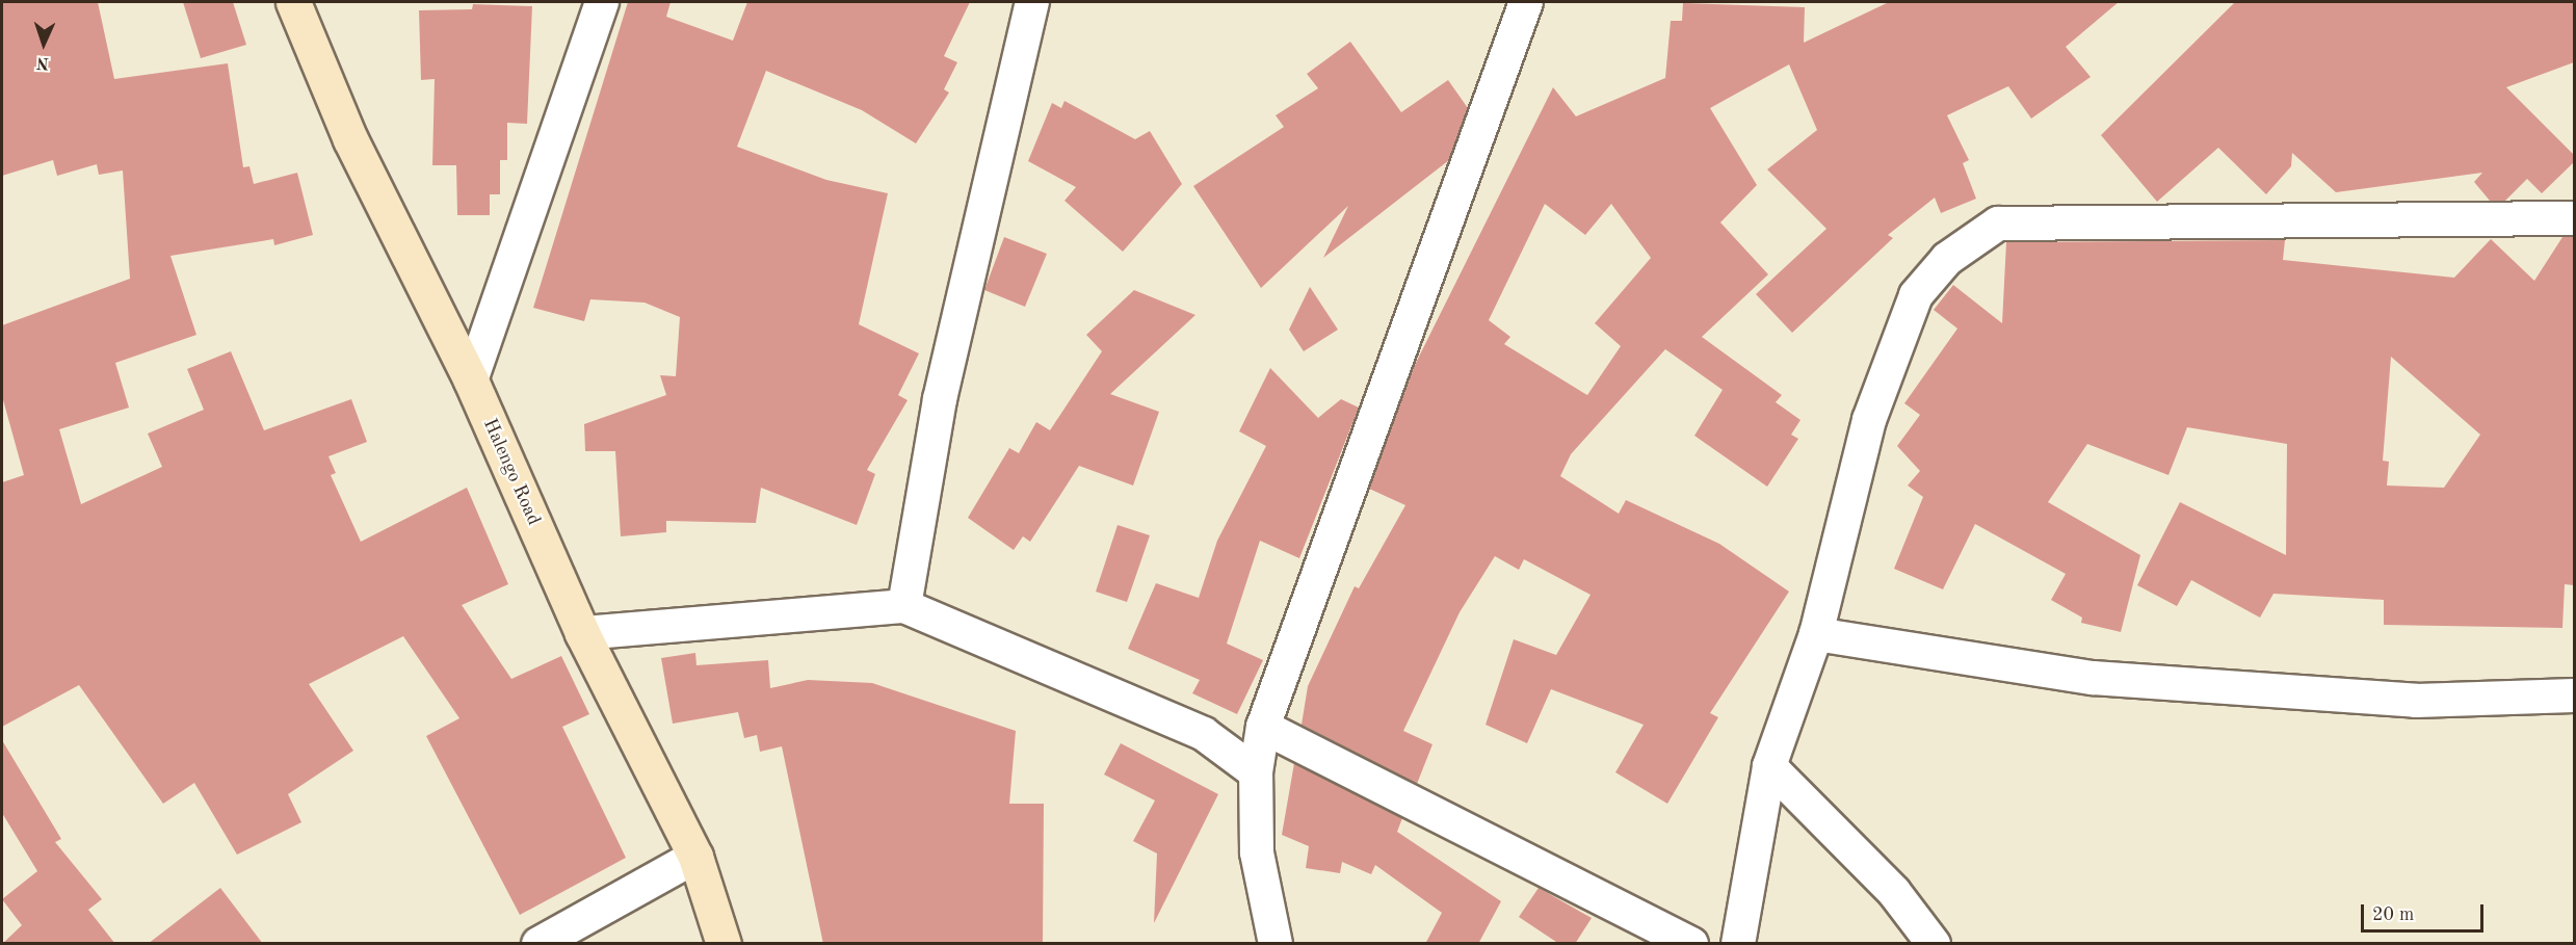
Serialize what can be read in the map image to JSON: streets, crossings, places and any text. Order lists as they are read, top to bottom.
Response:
{
  "streets": {
    "street": ["Halengo Road"]
  },
  "scale_bar": "20 m",
  "north": "bottom"
}
